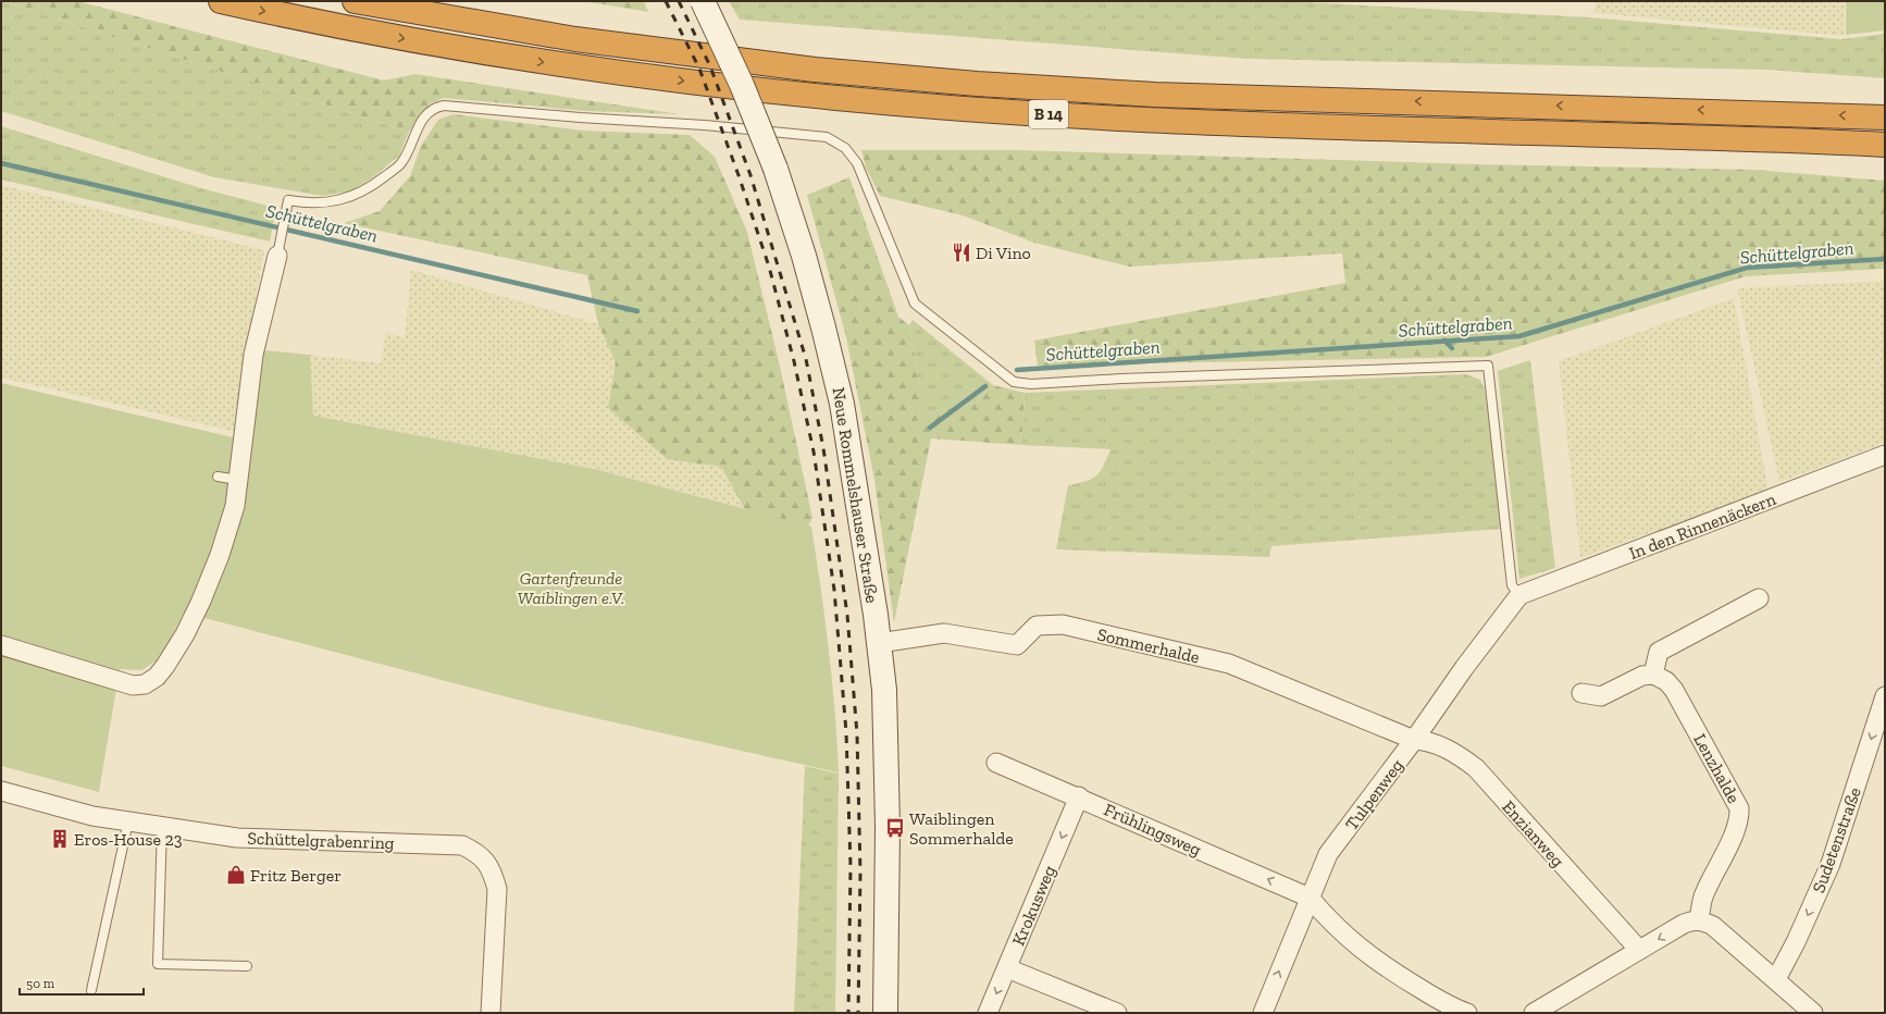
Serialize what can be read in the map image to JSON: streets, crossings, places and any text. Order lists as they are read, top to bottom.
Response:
{
  "streets": {
    "highway": ["B 14"],
    "street": [
      "Neue Rommelshauser Straße",
      "In den Rinnenäckern",
      "Sommerhalde",
      "Lenzhalde",
      "Tulpenweg",
      "Frühlingsweg",
      "Enzianweg",
      "Schüttelgrabenring",
      "Sudetenstraße",
      "Krokusweg"
    ]
  },
  "crossings": [
    ["Neue Rommelshauser Straße", "Sommerhalde"],
    ["In den Rinnenäckern", "Tulpenweg"],
    ["Sommerhalde", "Tulpenweg"],
    ["Sommerhalde", "Enzianweg"],
    ["Tulpenweg", "Frühlingsweg"],
    ["Tulpenweg", "Enzianweg"],
    ["Frühlingsweg", "Krokusweg"]
  ],
  "one_way": ["Frühlingsweg", "Sudetenstraße", "Krokusweg"],
  "water": ["Schüttelgraben"],
  "parks": ["Gartenfreunde Waiblingen e.V."],
  "places": {
    "restaurant": ["Di Vino"],
    "bus stop": ["Waiblingen Sommerhalde"],
    "building": ["Eros-House 23"],
    "shop": ["Fritz Berger"]
  },
  "scale_bar": "50 m"
}
